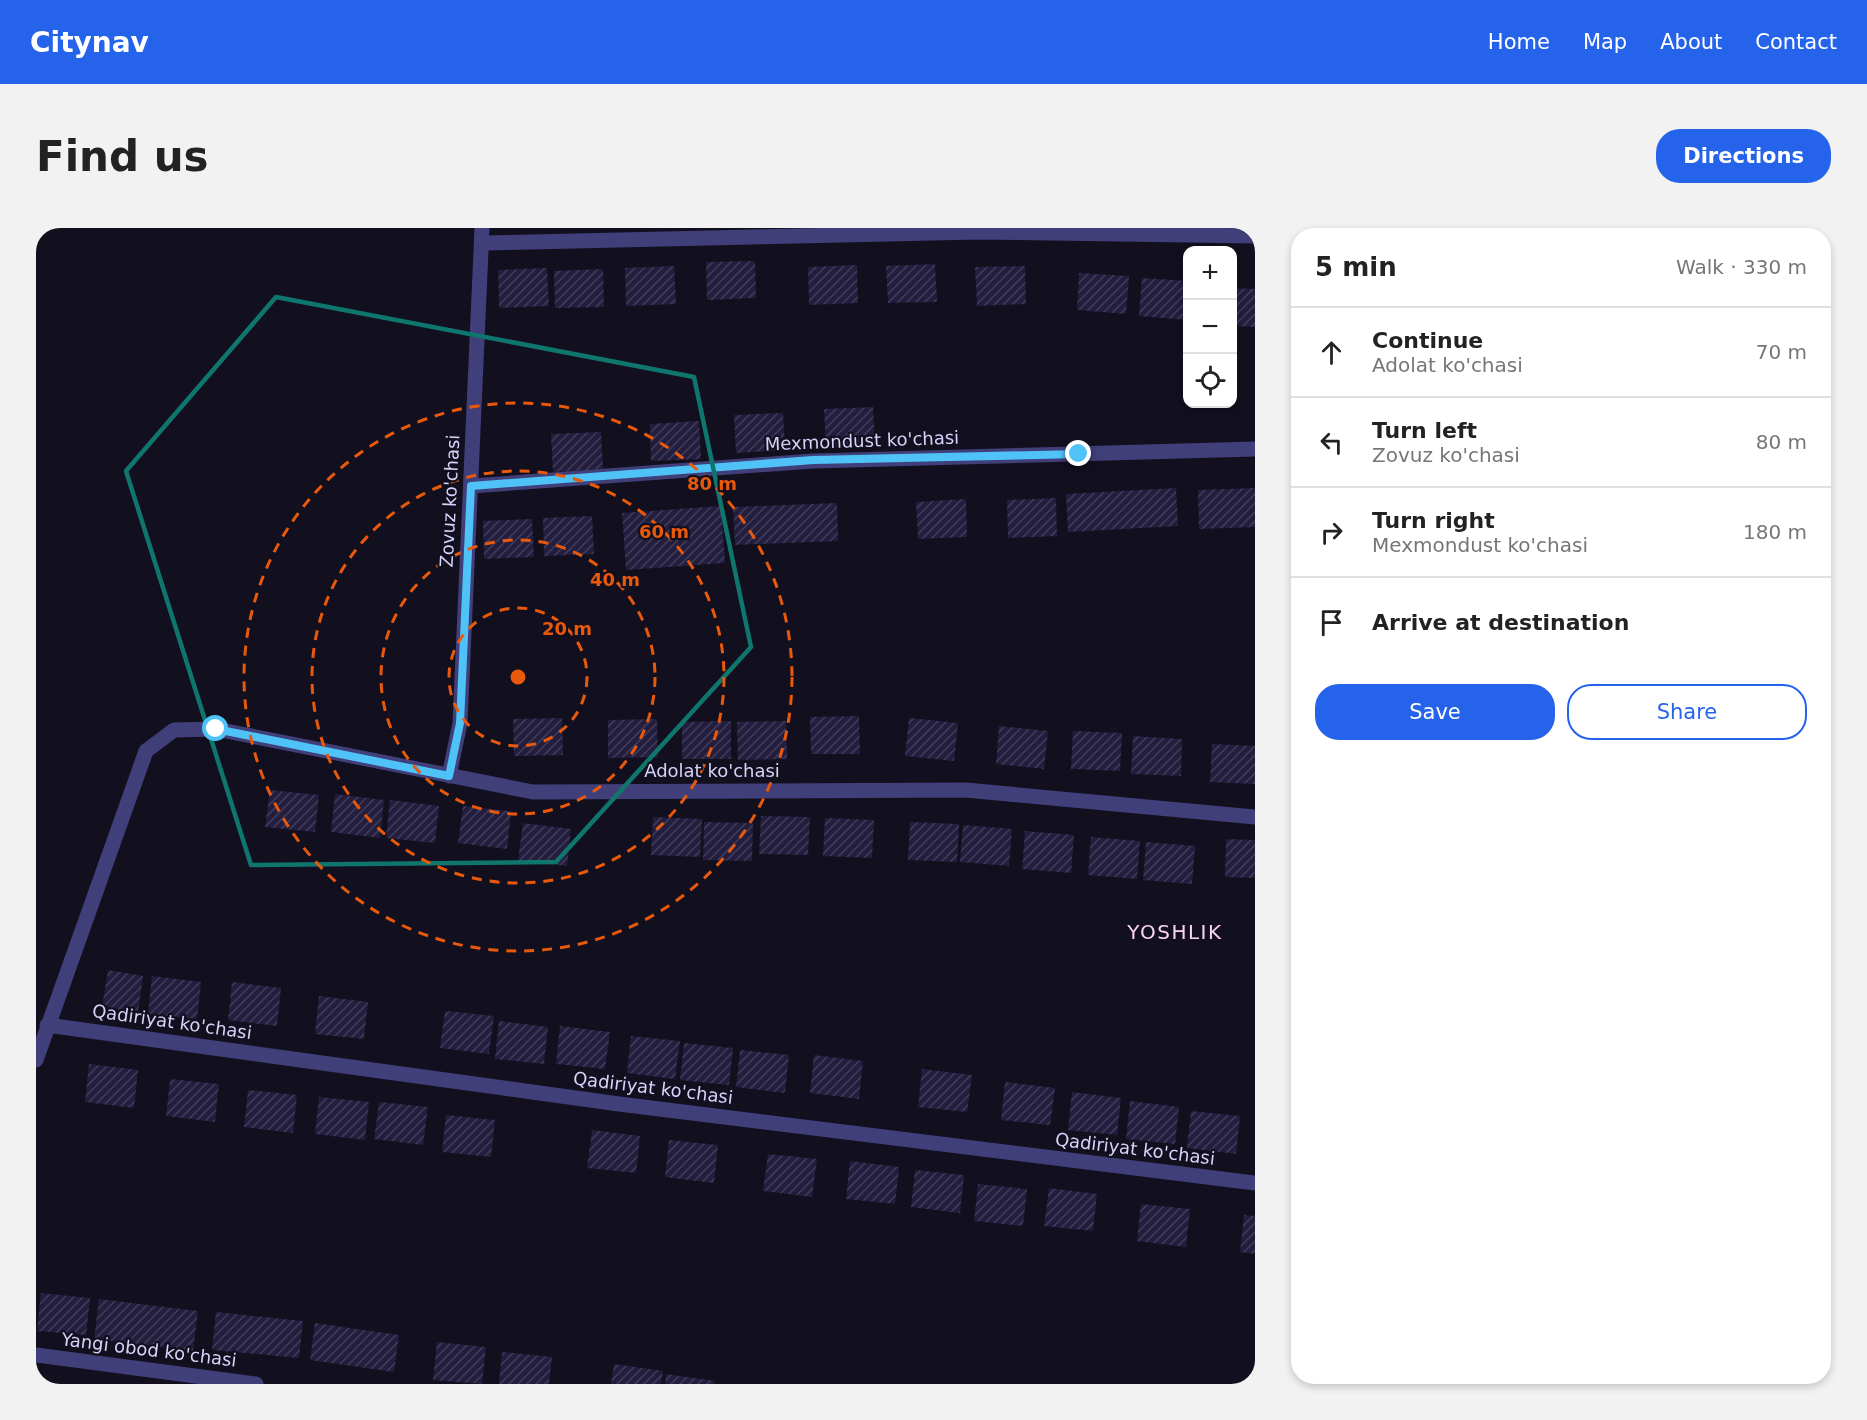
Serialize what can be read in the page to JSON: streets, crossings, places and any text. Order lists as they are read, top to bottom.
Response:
{
  "streets": {
    "street": [
      "Mexmondust ko'chasi",
      "Zovuz ko'chasi",
      "Adolat ko'chasi",
      "Qadiriyat ko'chasi",
      "Yangi obod ko'chasi"
    ]
  },
  "crossings": [
    ["Mexmondust ko'chasi", "Zovuz ko'chasi"],
    ["Zovuz ko'chasi", "Adolat ko'chasi"],
    ["Adolat ko'chasi", "Qadiriyat ko'chasi"]
  ],
  "districts": ["YOSHLIK"],
  "page": {
    "header": "Citynav",
    "nav": [
      "Home",
      "Map",
      "About",
      "Contact"
    ],
    "buttons": [
      "Directions",
      ["Save", "Share"]
    ],
    "title": "Find us",
    "heading": ["5 min", "Walk · 330 m"],
    "map_buttons": ["+", "−"],
    "list": [
      ["Continue", "Adolat ko'chasi", "70 m"],
      ["Turn left", "Zovuz ko'chasi", "80 m"],
      ["Turn right", "Mexmondust ko'chasi", "180 m"],
      "Arrive at destination"
    ]
  },
  "rings": [
    "80 m",
    "60 m",
    "40 m",
    "20 m"
  ]
}
